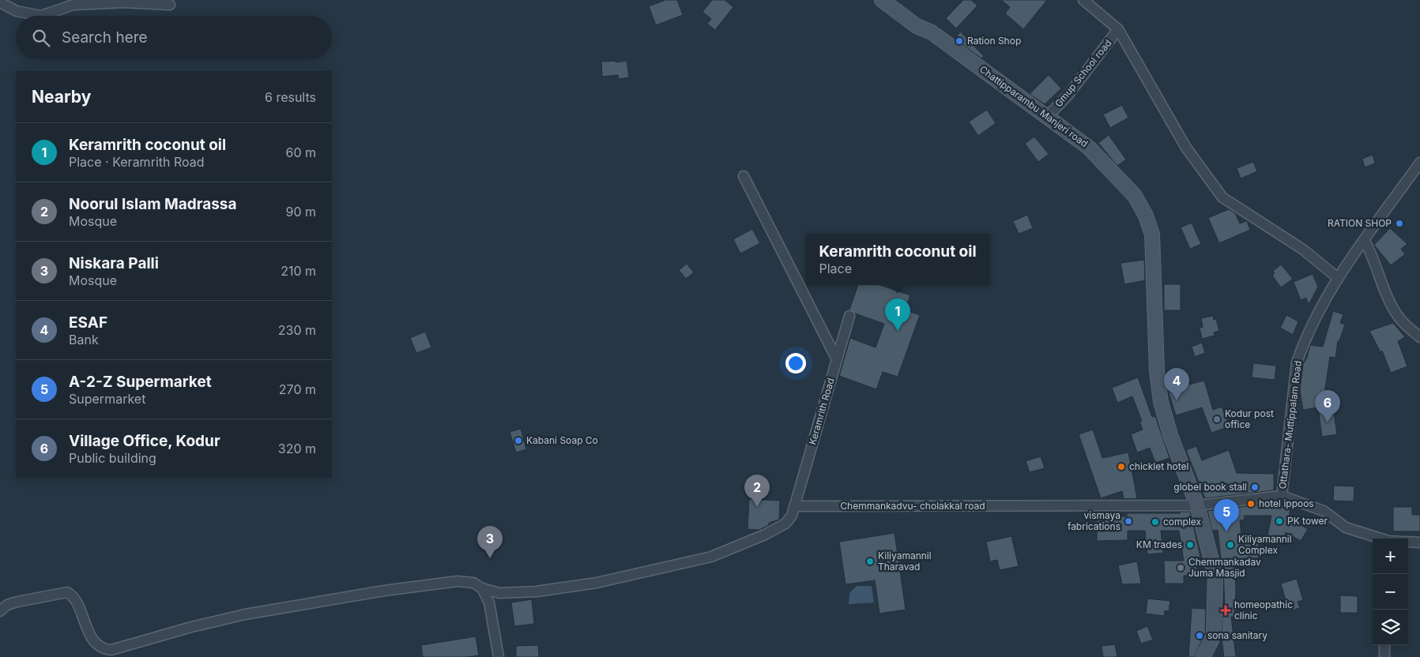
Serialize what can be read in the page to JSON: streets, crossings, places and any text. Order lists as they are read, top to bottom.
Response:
{
  "streets": {
    "main road": ["Chattipparambu Manjeri road"],
    "street": [
      "Gmup School road",
      "Keramrith Road",
      "Ottathara- Muttippalam Road",
      "Chemmankadvu- cholakkal road"
    ]
  },
  "crossings": [
    ["Gmup School road", "Chattipparambu Manjeri road"],
    ["Chattipparambu Manjeri road", "Ottathara- Muttippalam Road"],
    ["Chattipparambu Manjeri road", "Chemmankadvu- cholakkal road"],
    ["Keramrith Road", "Chemmankadvu- cholakkal road"],
    ["Ottathara- Muttippalam Road", "Chemmankadvu- cholakkal road"]
  ],
  "places": {
    "other": [
      "Ration Shop",
      "RATION SHOP",
      "Kodur post office",
      "Kabani Soap Co",
      "chicklet hotel",
      "globel book stall",
      "hotel ippoos",
      "vismaya fabrications",
      "PK tower",
      "complex",
      "KM trades",
      "Kiliyamannil Complex",
      "Kiliyamannil Tharavad",
      "Chemmankadav Juma Masjid",
      "sona sanitary"
    ],
    "health": ["homeopathic clinic"]
  },
  "page": {
    "search": "Search here",
    "heading": ["Nearby", "6 results"],
    "list": [
      {
        "mark": "1",
        "name": "Keramrith coconut oil",
        "note": "Place · Keramrith Road",
        "value": "60 m"
      },
      {
        "mark": "2",
        "name": "Noorul Islam Madrassa",
        "note": "Mosque",
        "value": "90 m"
      },
      {
        "mark": "3",
        "name": "Niskara Palli",
        "note": "Mosque",
        "value": "210 m"
      },
      {
        "mark": "4",
        "name": "ESAF",
        "note": "Bank",
        "value": "230 m"
      },
      {
        "mark": "5",
        "name": "A-2-Z Supermarket",
        "note": "Supermarket",
        "value": "270 m"
      },
      {
        "mark": "6",
        "name": "Village Office, Kodur",
        "note": "Public building",
        "value": "320 m"
      }
    ],
    "popup": ["Keramrith coconut oil", "Place"],
    "pins": [
      "1",
      "4",
      "6",
      "2",
      "5",
      "3"
    ],
    "map_buttons": ["+", "−"]
  }
}
